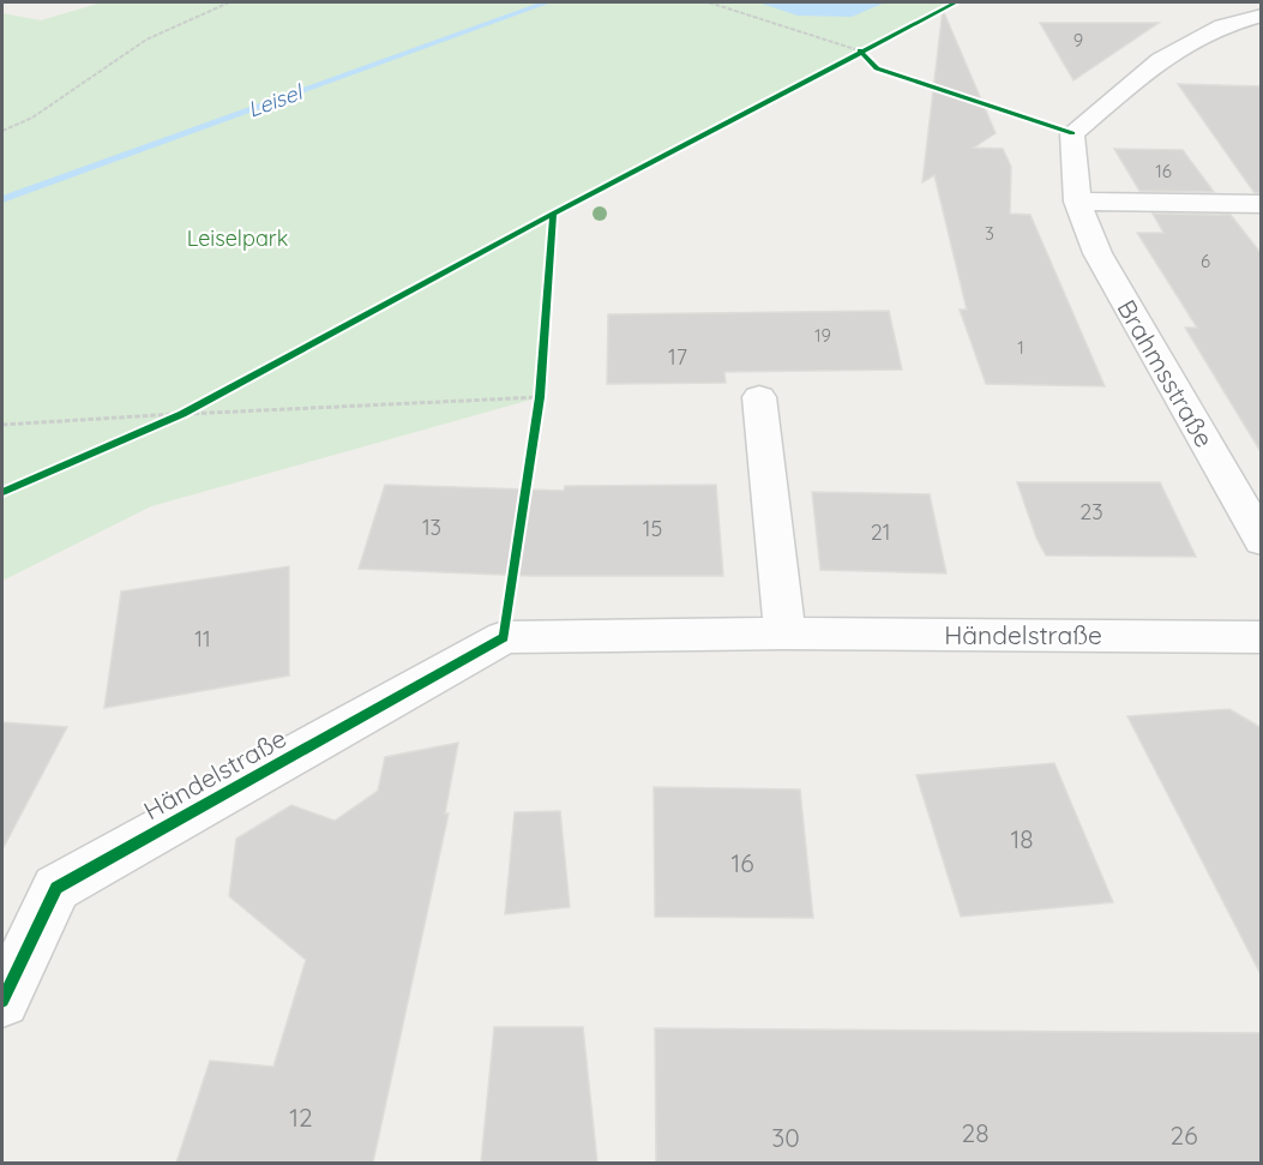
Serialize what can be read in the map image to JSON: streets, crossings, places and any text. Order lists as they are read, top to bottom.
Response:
{
  "streets": {
    "street": ["Brahmsstraße", "Händelstraße"]
  },
  "water": ["Leisel"],
  "parks": ["Leiselpark"],
  "house_numbers": [
    "9",
    "16",
    "3",
    "6",
    "19",
    "1",
    "17",
    "23",
    "13",
    "15",
    "21",
    "11",
    "18",
    "16",
    "12",
    "28",
    "26",
    "30"
  ]
}
